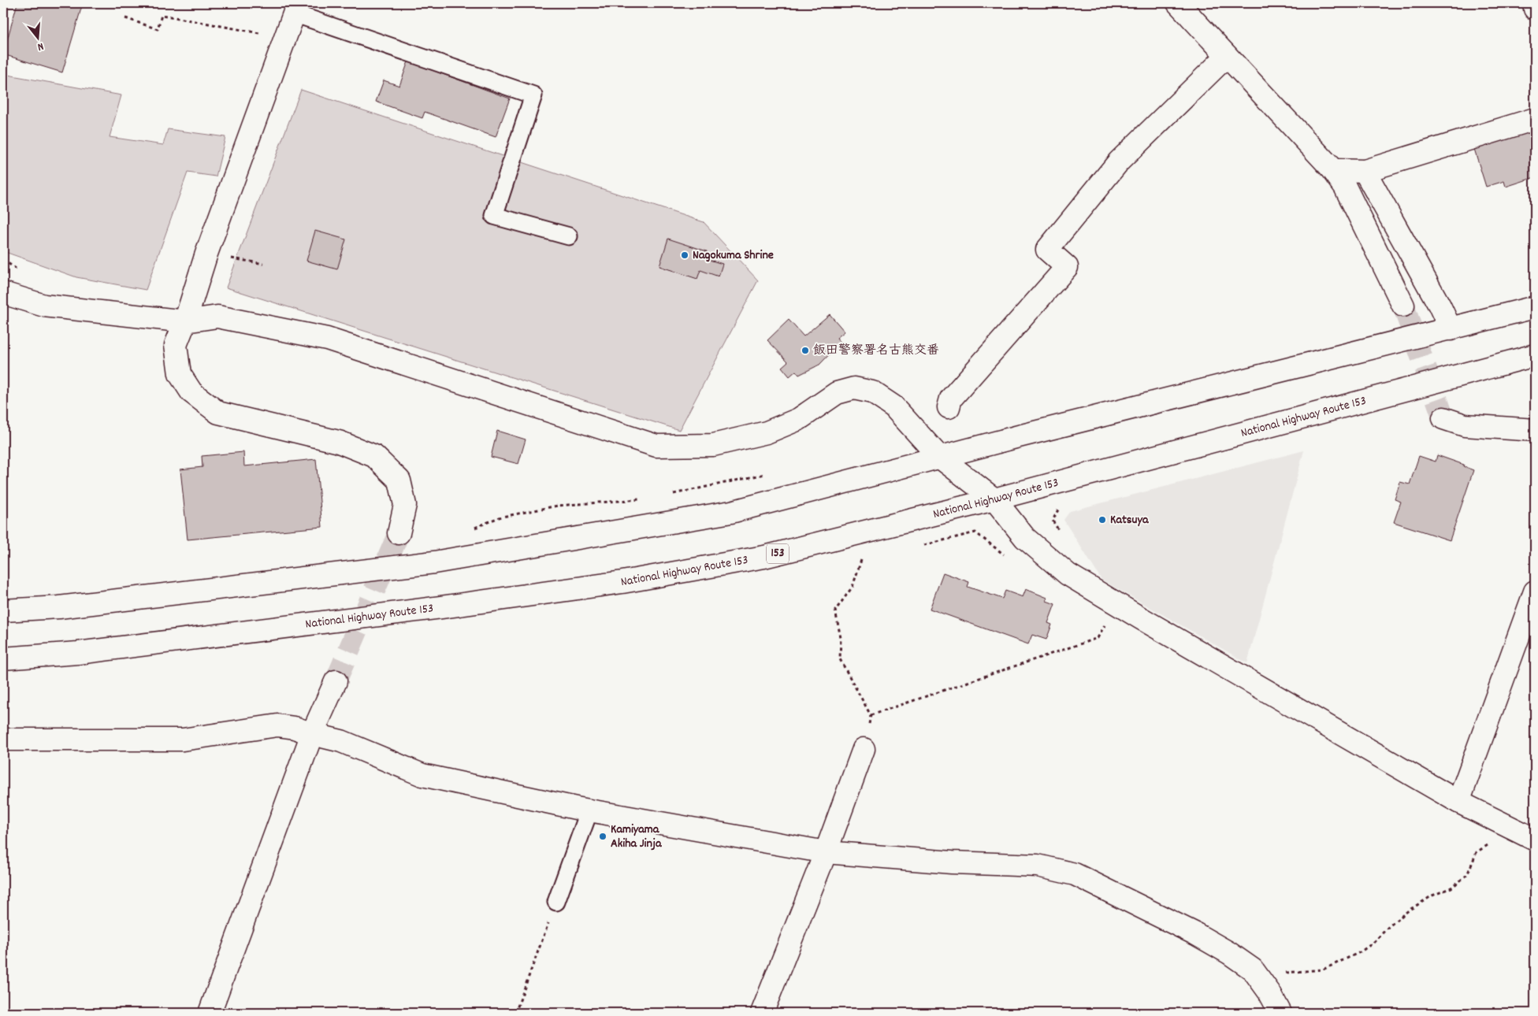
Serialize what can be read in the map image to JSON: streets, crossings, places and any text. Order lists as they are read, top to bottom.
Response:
{
  "streets": {
    "main road": ["National Highway Route 153", "153"]
  },
  "places": [
    "Nagokuma Shrine",
    "飯田警察署名古熊交番",
    "Katsuya",
    "Kamiyama Akiha Jinja"
  ],
  "north": "bottom"
}
